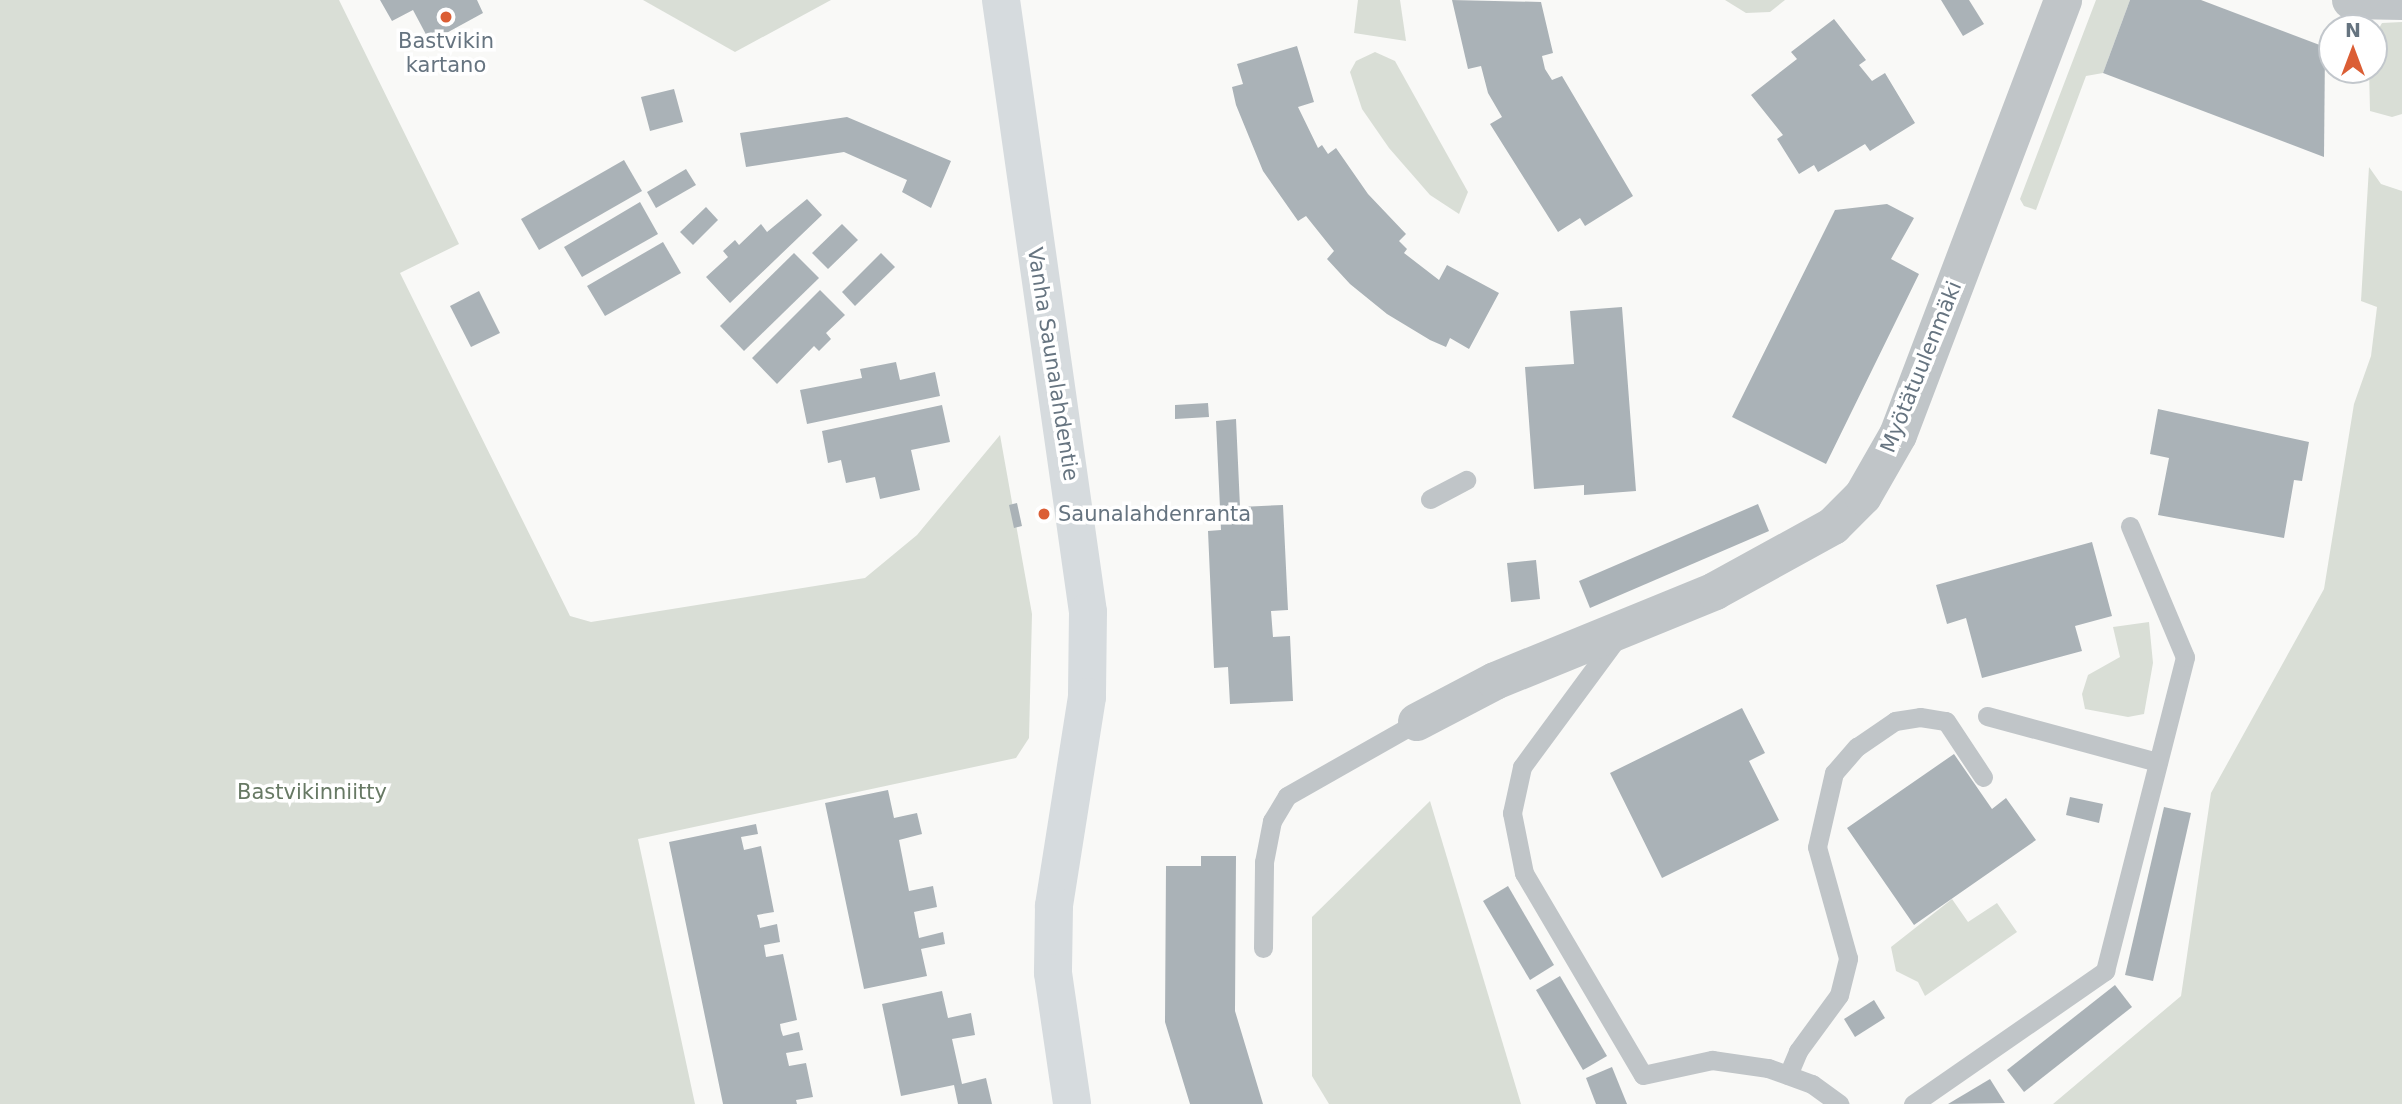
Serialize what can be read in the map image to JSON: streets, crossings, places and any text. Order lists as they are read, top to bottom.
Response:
{
  "streets": {
    "street": ["Vanha Saunalahdentie", "Myötätuulenmäki"]
  },
  "parks": ["Bastvikinniitty"],
  "places": ["Bastvikin kartano", "Saunalahdenranta"],
  "north": "top"
}
